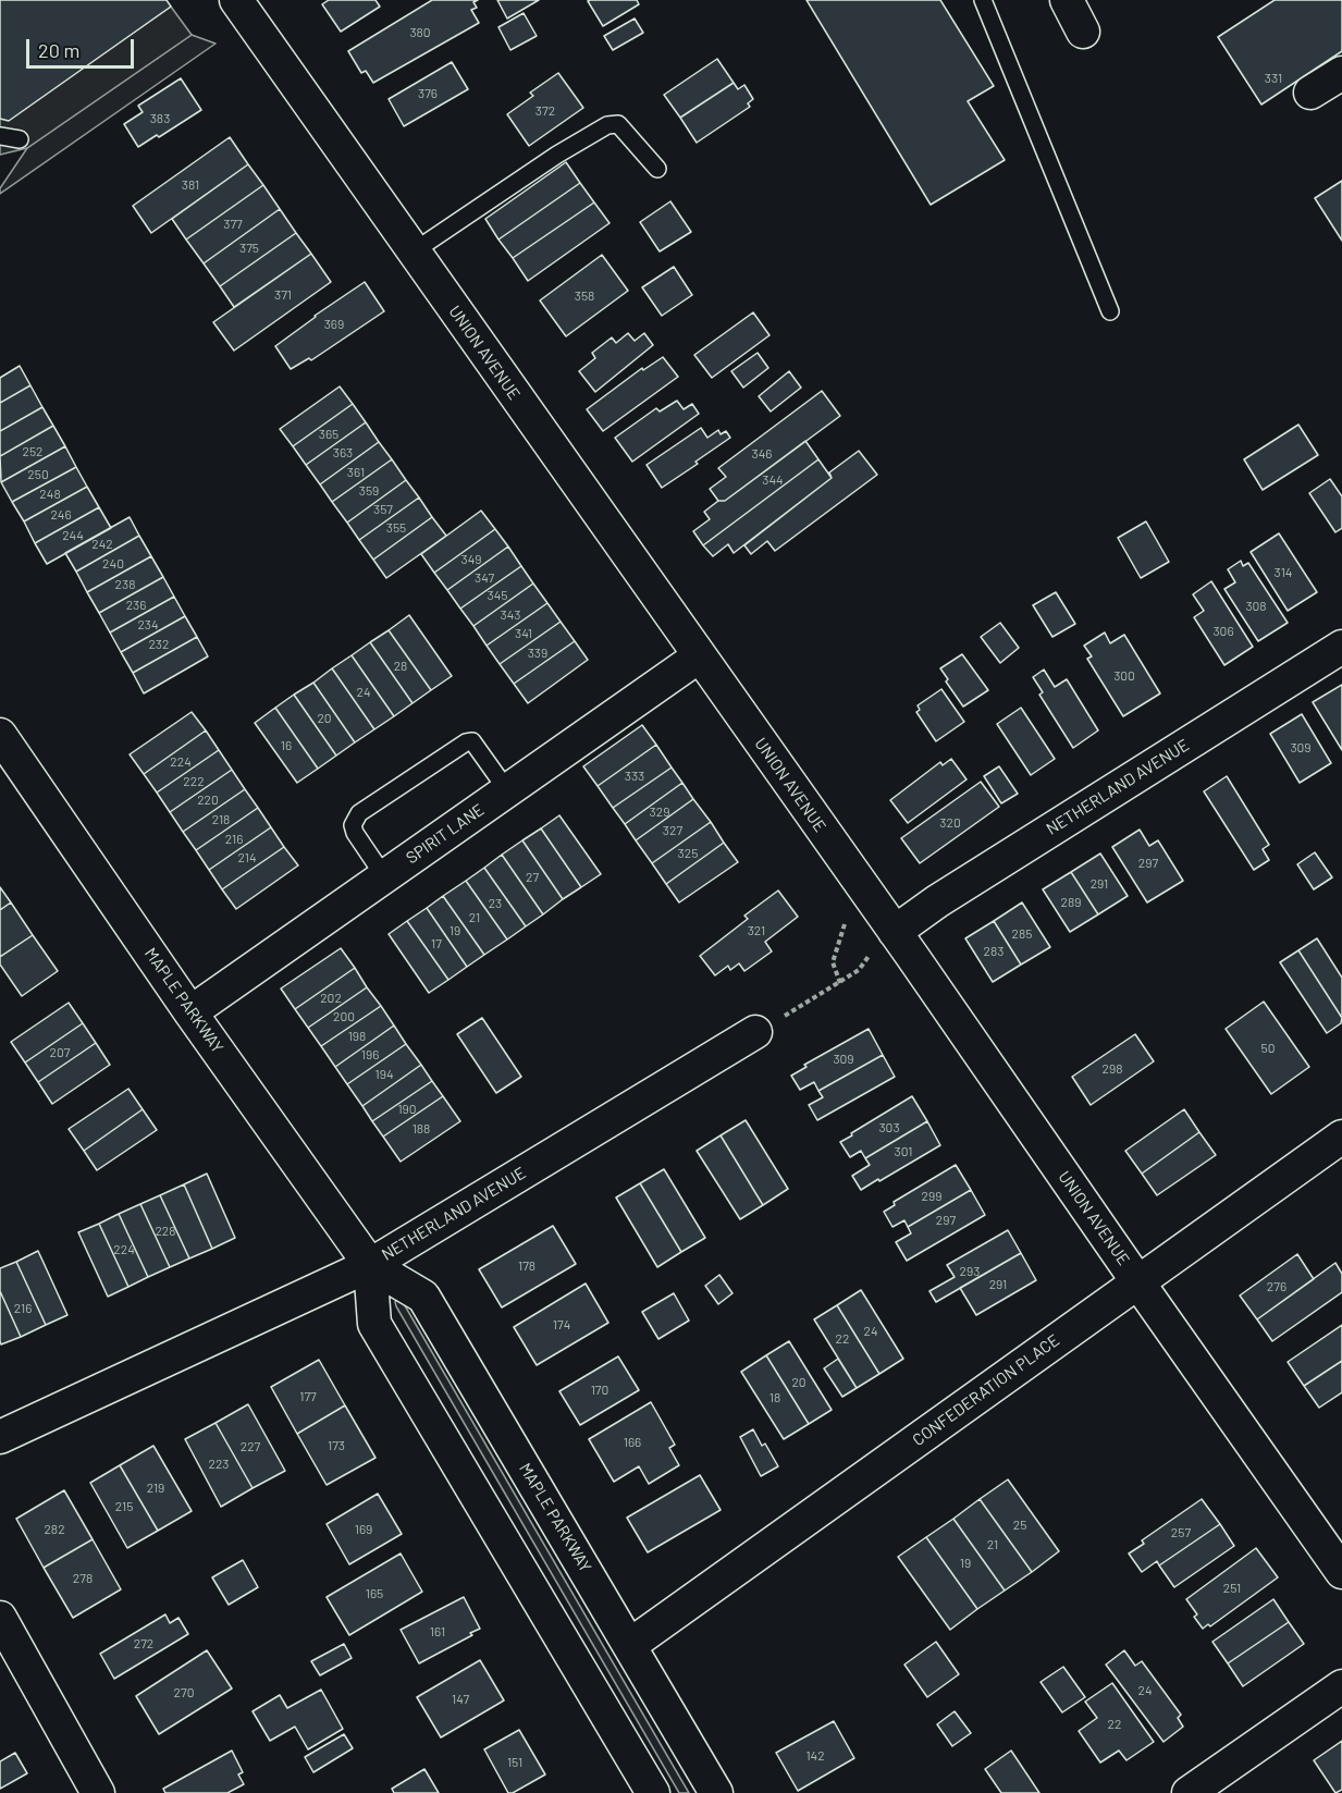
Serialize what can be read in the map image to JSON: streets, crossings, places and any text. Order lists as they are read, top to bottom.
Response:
{
  "streets": {
    "street": [
      "UNION AVENUE",
      "NETHERLAND AVENUE",
      "SPIRIT LANE",
      "MAPLE PARKWAY",
      "CONFEDERATION PLACE"
    ]
  },
  "crossings": [
    ["UNION AVENUE", "NETHERLAND AVENUE"],
    ["UNION AVENUE", "SPIRIT LANE"],
    ["UNION AVENUE", "CONFEDERATION PLACE"],
    ["NETHERLAND AVENUE", "MAPLE PARKWAY"],
    ["SPIRIT LANE", "MAPLE PARKWAY"],
    ["MAPLE PARKWAY", "CONFEDERATION PLACE"]
  ],
  "house_numbers": [
    "380",
    "331",
    "376",
    "372",
    "383",
    "381",
    "377",
    "375",
    "371",
    "358",
    "369",
    "365",
    "252",
    "363",
    "346",
    "361",
    "250",
    "344",
    "359",
    "248",
    "357",
    "246",
    "355",
    "244",
    "242",
    "349",
    "240",
    "314",
    "347",
    "238",
    "345",
    "236",
    "308",
    "343",
    "234",
    "306",
    "341",
    "232",
    "339",
    "28",
    "300",
    "24",
    "20",
    "16",
    "309",
    "224",
    "333",
    "222",
    "220",
    "329",
    "218",
    "320",
    "327",
    "216",
    "325",
    "214",
    "297",
    "27",
    "291",
    "289",
    "23",
    "21",
    "19",
    "321",
    "285",
    "17",
    "283",
    "202",
    "200",
    "198",
    "50",
    "207",
    "196",
    "309",
    "298",
    "194",
    "190",
    "303",
    "188",
    "301",
    "299",
    "297",
    "228",
    "224",
    "178",
    "293",
    "291",
    "276",
    "216",
    "174",
    "24",
    "22",
    "20",
    "170",
    "177",
    "18",
    "166",
    "173",
    "227",
    "223",
    "219",
    "215",
    "25",
    "282",
    "169",
    "257",
    "21",
    "19",
    "278",
    "251",
    "165",
    "161",
    "272",
    "24",
    "270",
    "147",
    "22",
    "142",
    "151"
  ],
  "scale_bar": "20 m"
}
